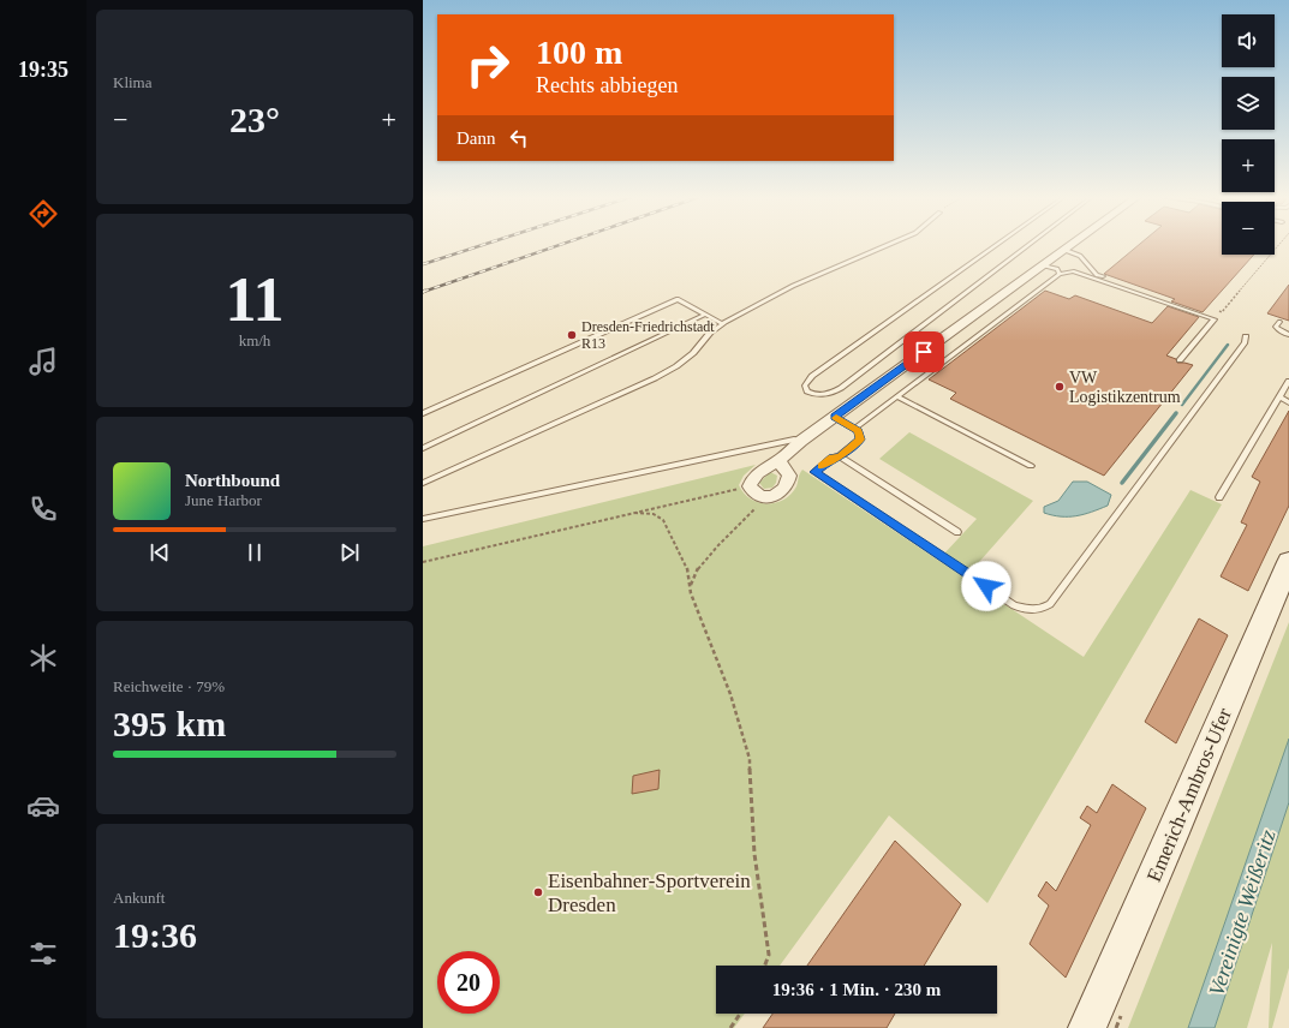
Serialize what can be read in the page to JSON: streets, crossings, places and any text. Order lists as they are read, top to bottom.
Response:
{
  "streets": {
    "main road": ["Emerich-Ambros-Ufer"]
  },
  "water": ["Vereinigte Weißeritz"],
  "places": ["Dresden-Friedrichstadt R13", "VW Logistikzentrum", "Eisenbahner-Sportverein Dresden"],
  "page": {
    "tabs": "19:35",
    "tile": [
      "Klima",
      ["11", "km/h"],
      ["Reichweite · 79%", "395 km"],
      ["Ankunft", "19:36"]
    ],
    "map_buttons": ["+", "−"],
    "turn": ["100 m", "Rechts abbiegen"],
    "heat": ["−", "23°", "+"],
    "then": "Dann",
    "song": ["Northbound", "June Harbor"],
    "limit": "20",
    "trip": "19:36 · 1 Min. · 230 m"
  }
}
